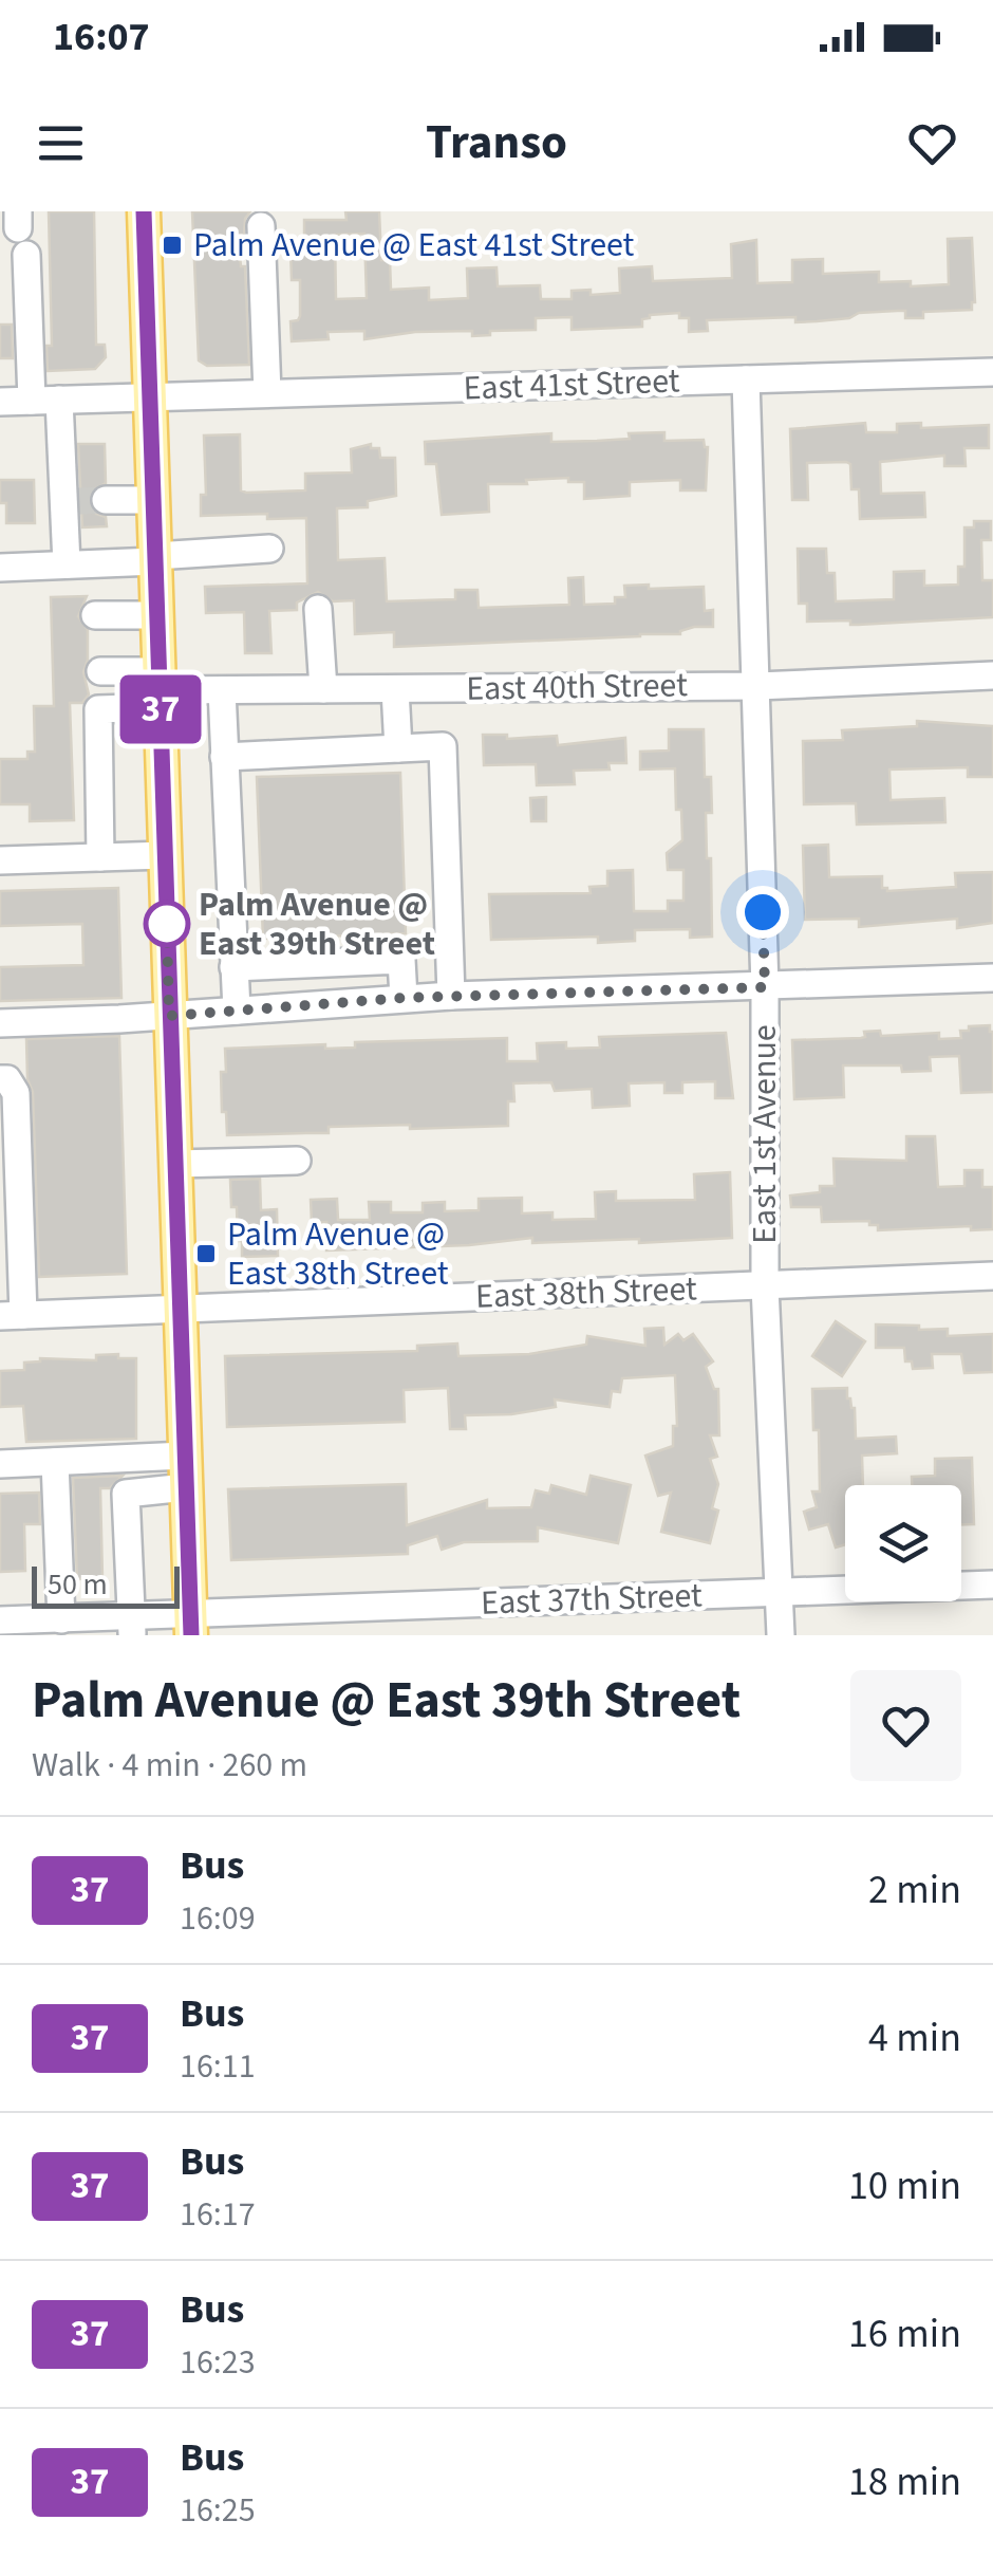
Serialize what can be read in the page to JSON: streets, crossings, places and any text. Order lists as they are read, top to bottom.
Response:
{
  "streets": {
    "street": [
      "East 41st Street",
      "East 40th Street",
      "East 1st Avenue",
      "East 38th Street",
      "East 37th Street"
    ]
  },
  "crossings": [
    ["East 41st Street", "East 1st Avenue"],
    ["East 40th Street", "East 1st Avenue"],
    ["East 1st Avenue", "East 38th Street"],
    ["East 1st Avenue", "East 37th Street"]
  ],
  "places": {
    "transit": ["Palm Avenue @ East 41st Street", "Palm Avenue @ East 38th Street"],
    "other": ["Palm Avenue @ East 39th Street"]
  },
  "lines": ["bus line 37"],
  "scale_bar": "50 m",
  "page": {
    "status": "16:07",
    "header": "Transo",
    "on_map": "37",
    "scale": "50 m",
    "heading": ["Palm Avenue @ East 39th Street", "Walk · 4 min · 260 m"],
    "list": [
      {
        "mark": "37",
        "name": "Bus",
        "note": "16:09",
        "value": "2 min"
      },
      {
        "mark": "37",
        "name": "Bus",
        "note": "16:11",
        "value": "4 min"
      },
      {
        "mark": "37",
        "name": "Bus",
        "note": "16:17",
        "value": "10 min"
      },
      {
        "mark": "37",
        "name": "Bus",
        "note": "16:23",
        "value": "16 min"
      },
      {
        "mark": "37",
        "name": "Bus",
        "note": "16:25",
        "value": "18 min"
      }
    ]
  }
}
